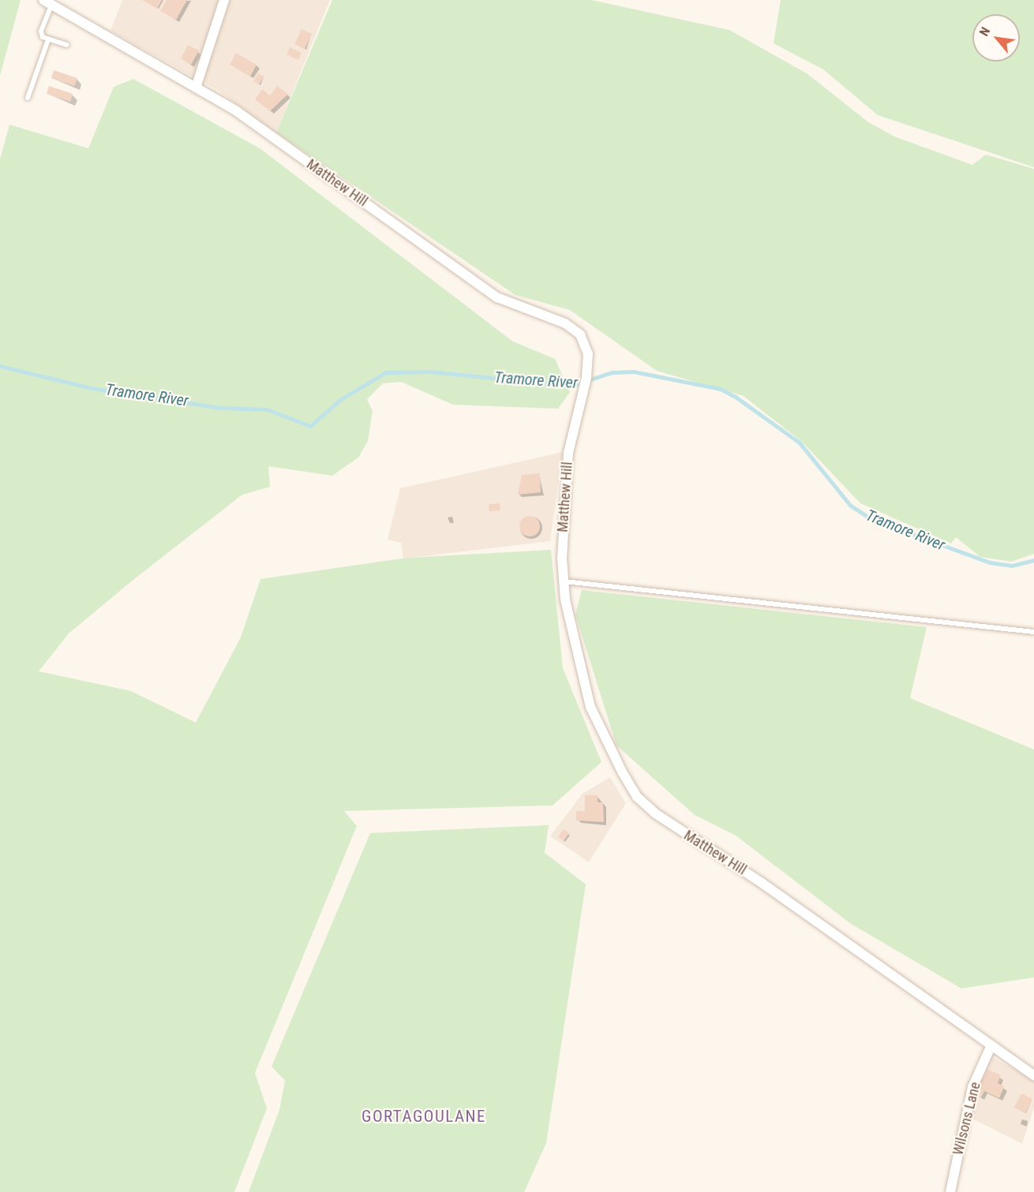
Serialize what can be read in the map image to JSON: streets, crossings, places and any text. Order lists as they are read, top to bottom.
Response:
{
  "streets": {
    "street": ["Matthew Hill", "Wilsons Lane"]
  },
  "crossings": [
    ["Matthew Hill", "Wilsons Lane"]
  ],
  "districts": ["GORTAGOULANE"],
  "water": ["Tramore River"],
  "north": "top left"
}
